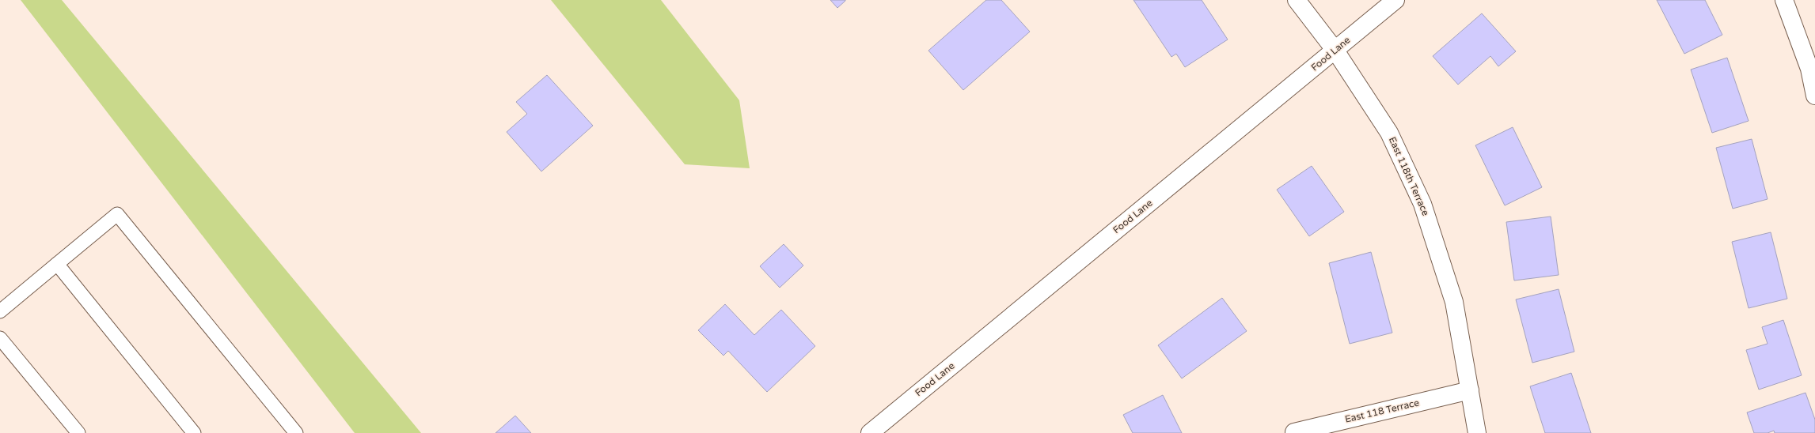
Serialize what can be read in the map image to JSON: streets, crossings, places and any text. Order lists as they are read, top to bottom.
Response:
{
  "streets": {
    "street": ["Food Lane", "East 118th Terrace", "East 118 Terrace"]
  },
  "crossings": [
    ["Food Lane", "East 118th Terrace"],
    ["East 118th Terrace", "East 118 Terrace"]
  ]
}
